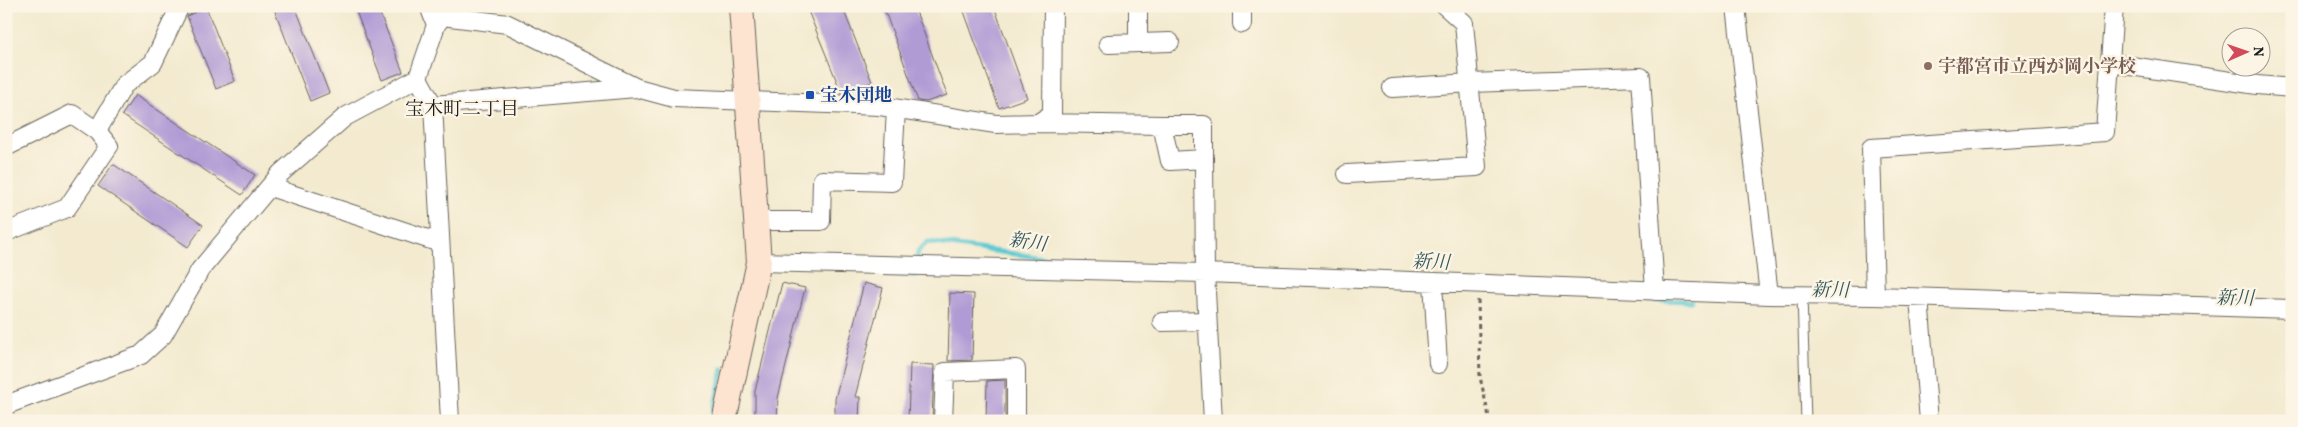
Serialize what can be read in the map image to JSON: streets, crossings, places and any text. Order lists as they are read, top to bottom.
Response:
{
  "districts": ["宝木町二丁目"],
  "water": ["新川"],
  "places": {
    "other": ["宇都宮市立西が岡小学校"],
    "transit": ["宝木団地"]
  },
  "north": "right"
}
